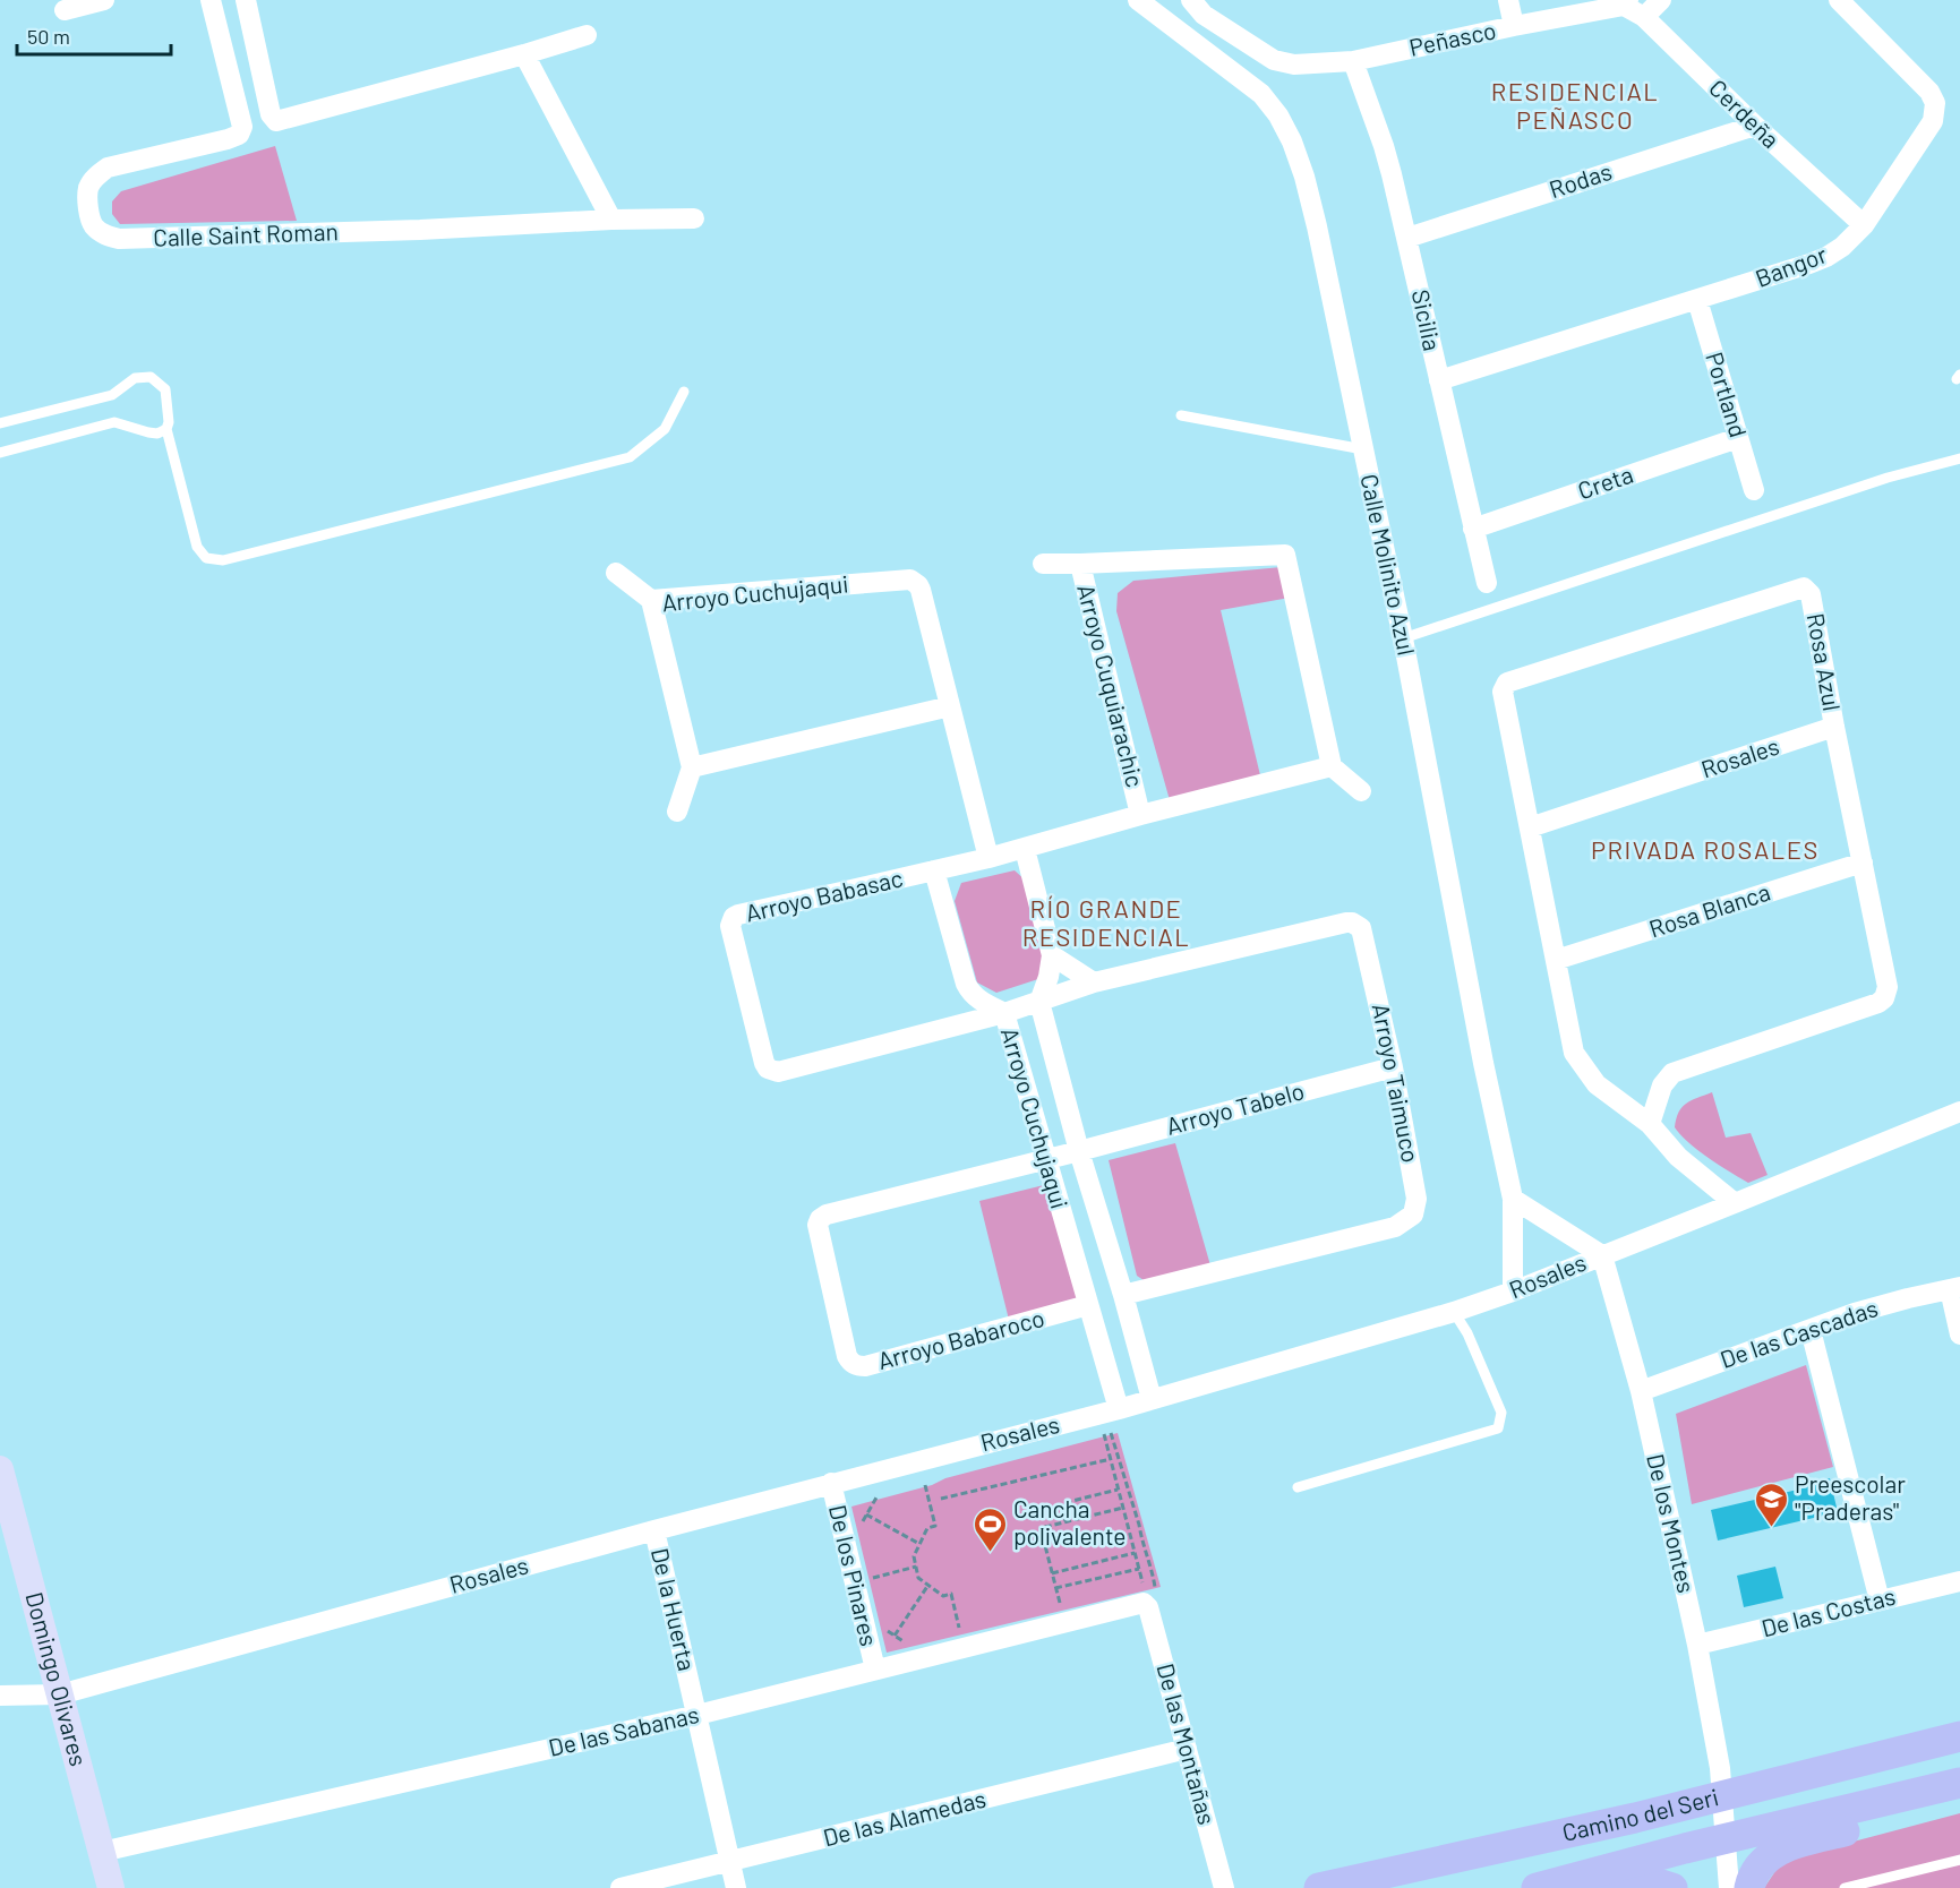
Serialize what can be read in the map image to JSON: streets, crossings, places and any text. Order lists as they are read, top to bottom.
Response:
{
  "streets": {
    "main road": ["Domingo Olivares", "Camino del Seri"],
    "street": [
      "Peñasco",
      "Cerdeña",
      "Rodas",
      "Calle Saint Roman",
      "Bangor",
      "Sicilia",
      "Portland",
      "Creta",
      "Calle Molinito Azul",
      "Arroyo Cuchujaqui",
      "Rosa Azul",
      "Arroyo Cuquiarachic",
      "Rosales",
      "Arroyo Babasac",
      "Rosa Blanca",
      "Arroyo Taimuco",
      "Arroyo Tabelo",
      "De las Cascadas",
      "Arroyo Babaroco",
      "De los Montes",
      "De los Pinares",
      "De la Huerta",
      "De las Costas",
      "De las Sabanas",
      "De las Montañas",
      "De las Alamedas"
    ]
  },
  "crossings": [
    ["Peñasco", "Cerdeña"],
    ["Peñasco", "Sicilia"],
    ["Cerdeña", "Rodas"],
    ["Cerdeña", "Bangor"],
    ["Rodas", "Sicilia"],
    ["Bangor", "Sicilia"],
    ["Bangor", "Portland"],
    ["Sicilia", "Creta"],
    ["Portland", "Creta"],
    ["Calle Molinito Azul", "Rosales"],
    ["Arroyo Cuchujaqui", "Arroyo Cuquiarachic"],
    ["Arroyo Cuchujaqui", "Rosales"],
    ["Arroyo Cuchujaqui", "Arroyo Babasac"],
    ["Arroyo Cuchujaqui", "Arroyo Taimuco"],
    ["Arroyo Cuchujaqui", "Arroyo Tabelo"],
    ["Arroyo Cuchujaqui", "Arroyo Babaroco"],
    ["Rosa Azul", "Rosales"],
    ["Rosa Azul", "Rosa Blanca"],
    ["Arroyo Cuquiarachic", "Arroyo Babasac"],
    ["Rosales", "De los Montes"],
    ["Rosales", "De los Pinares"],
    ["Rosales", "De la Huerta"],
    ["Rosales", "Domingo Olivares"],
    ["Arroyo Babasac", "Arroyo Taimuco"],
    ["Arroyo Taimuco", "Arroyo Tabelo"],
    ["Arroyo Tabelo", "Arroyo Babaroco"],
    ["De las Cascadas", "De los Montes"],
    ["De los Montes", "De las Costas"],
    ["De los Montes", "Camino del Seri"],
    ["De los Pinares", "De las Sabanas"],
    ["De la Huerta", "De las Sabanas"],
    ["De la Huerta", "De las Alamedas"],
    ["Domingo Olivares", "De las Sabanas"],
    ["De las Sabanas", "De las Montañas"],
    ["De las Montañas", "De las Alamedas"]
  ],
  "districts": ["RESIDENCIAL PEÑASCO", "PRIVADA ROSALES", "RÍO GRANDE RESIDENCIAL"],
  "places": {
    "school or university": ["Preescolar \"Praderas\""],
    "sports": ["Cancha polivalente"]
  },
  "scale_bar": "50 m"
}
